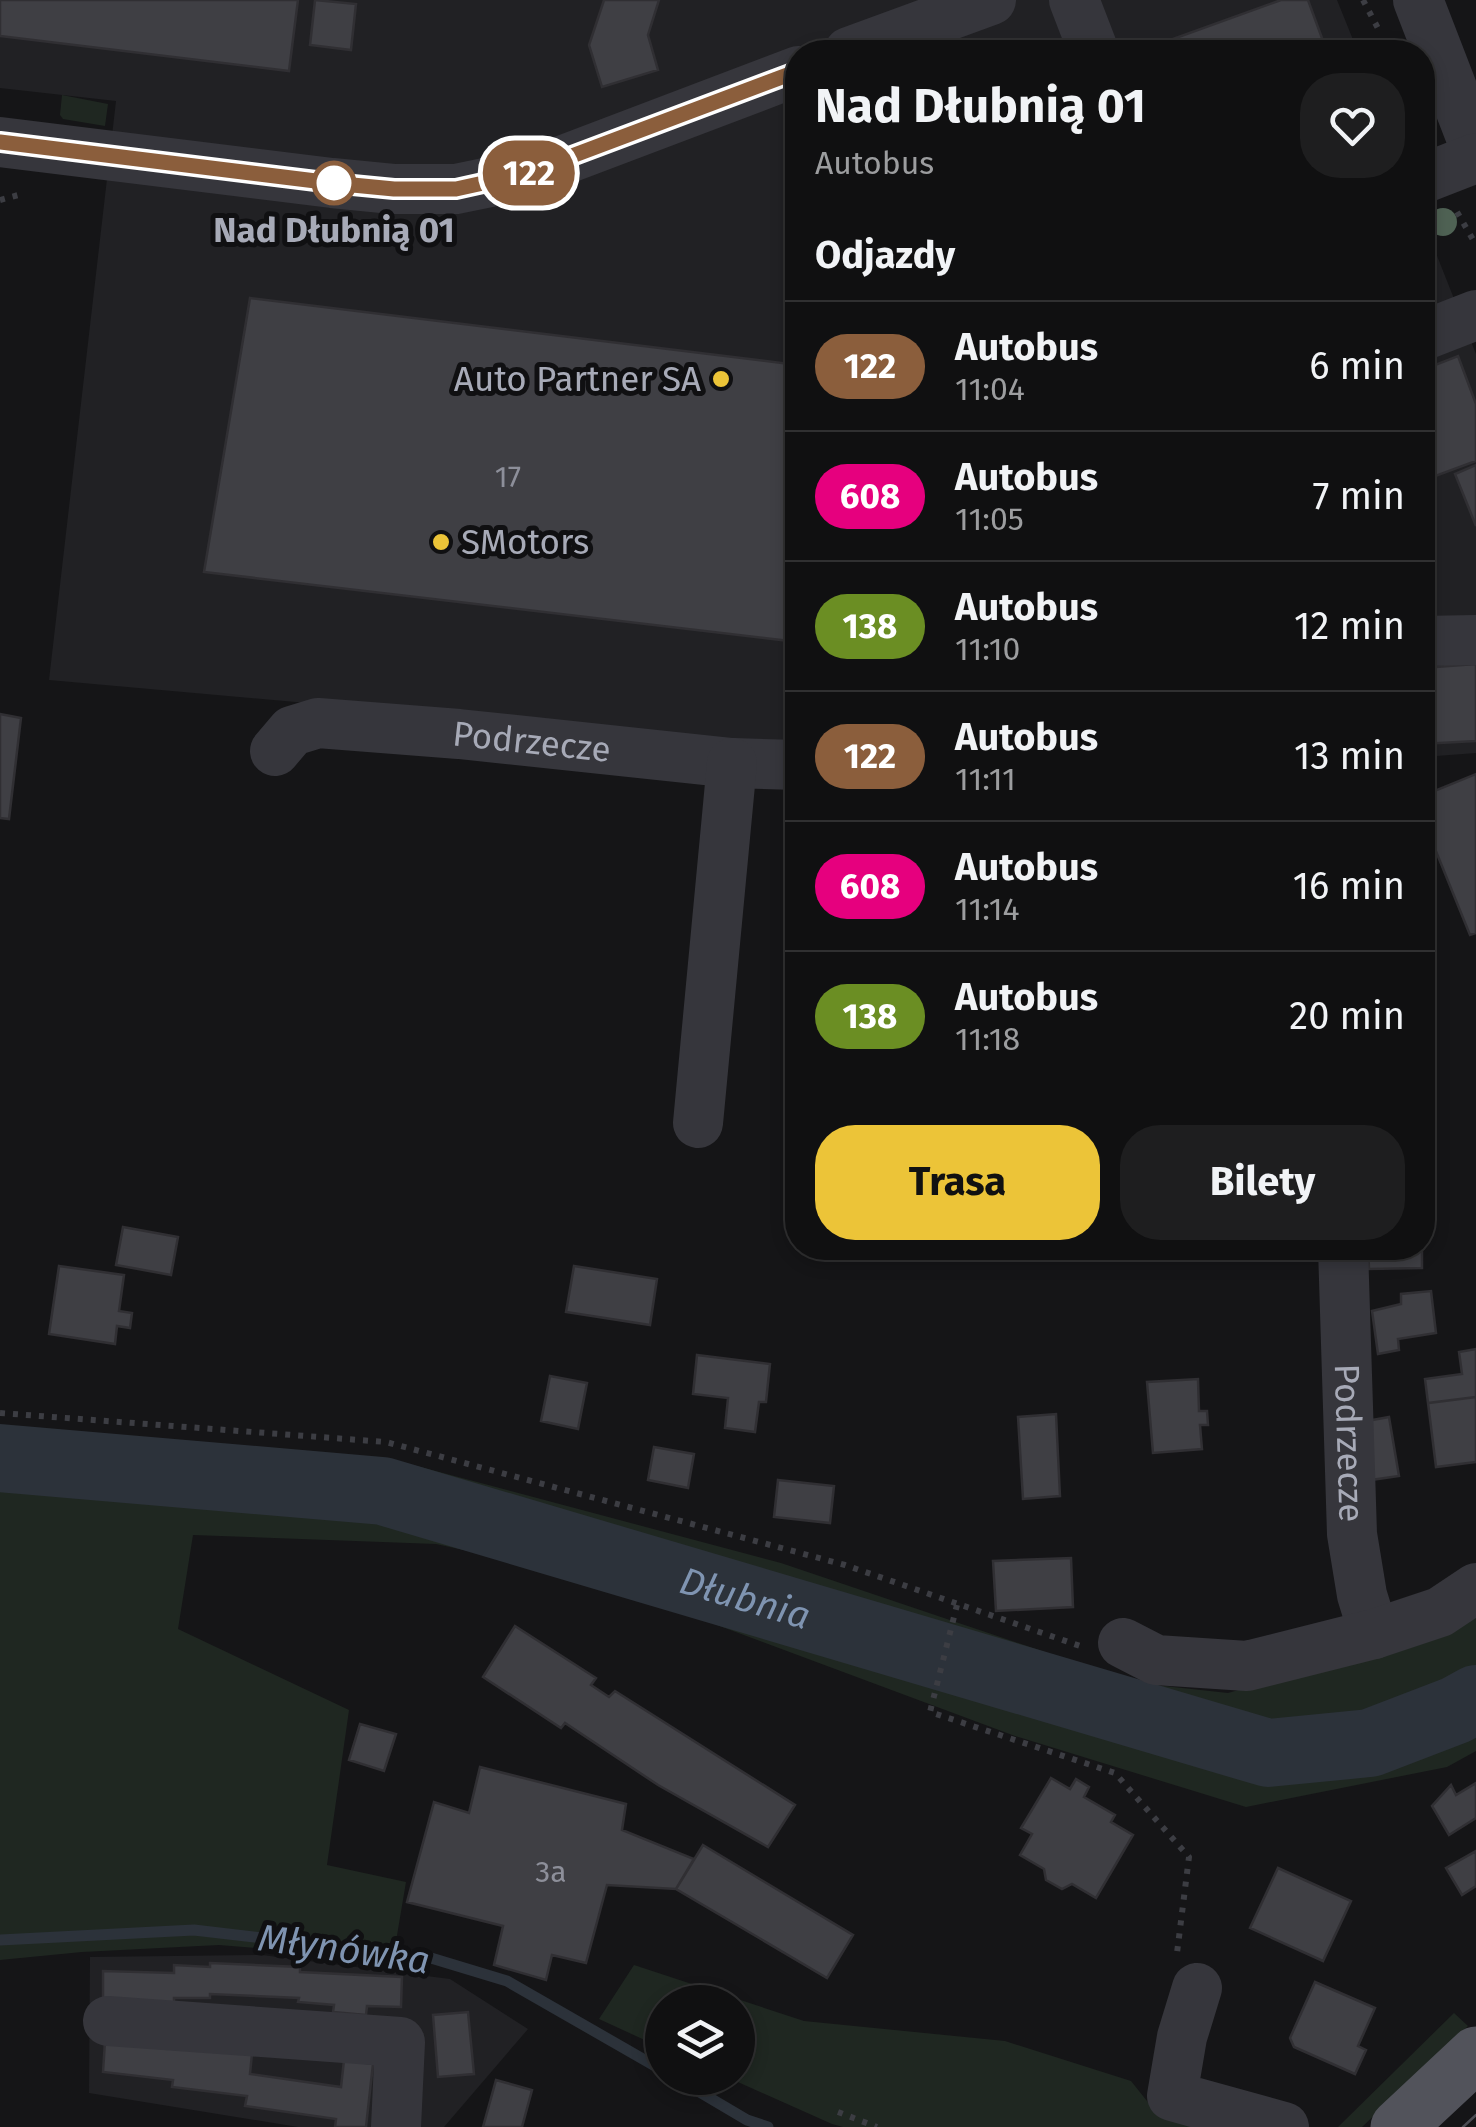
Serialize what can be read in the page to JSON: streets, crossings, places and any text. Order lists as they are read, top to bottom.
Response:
{
  "streets": {
    "street": ["Podrzecze"]
  },
  "water": ["Dłubnia", "Młynówka"],
  "places": ["Nad Dłubnią 01", "Auto Partner SA", "SMotors"],
  "lines": ["bus line 122"],
  "house_numbers": ["17", "3a"],
  "page": {
    "on_map": "122",
    "heading": [
      ["Nad Dłubnią 01", "Autobus"],
      "Odjazdy"
    ],
    "list": [
      {
        "mark": "122",
        "name": "Autobus",
        "note": "11:04",
        "value": "6 min"
      },
      {
        "mark": "608",
        "name": "Autobus",
        "note": "11:05",
        "value": "7 min"
      },
      {
        "mark": "138",
        "name": "Autobus",
        "note": "11:10",
        "value": "12 min"
      },
      {
        "mark": "122",
        "name": "Autobus",
        "note": "11:11",
        "value": "13 min"
      },
      {
        "mark": "608",
        "name": "Autobus",
        "note": "11:14",
        "value": "16 min"
      },
      {
        "mark": "138",
        "name": "Autobus",
        "note": "11:18",
        "value": "20 min"
      }
    ],
    "buttons": ["Trasa", "Bilety"]
  }
}
